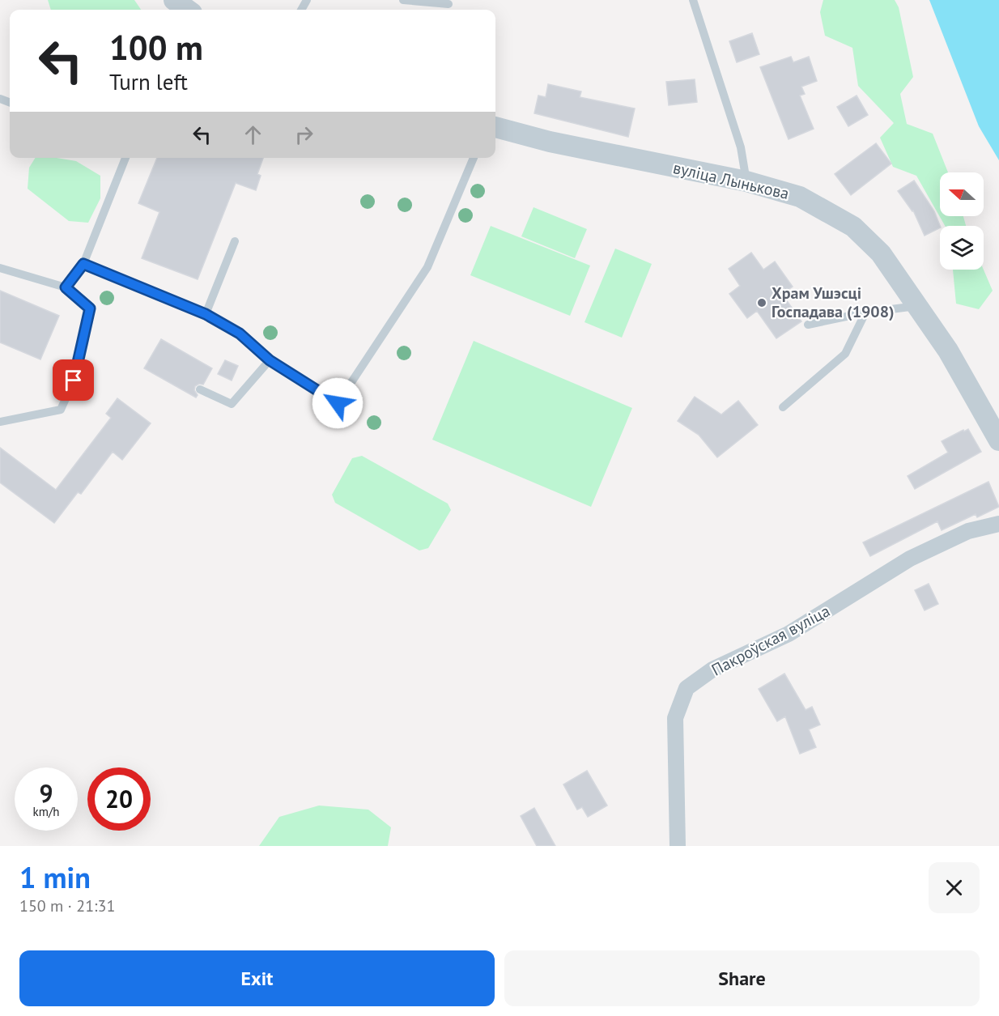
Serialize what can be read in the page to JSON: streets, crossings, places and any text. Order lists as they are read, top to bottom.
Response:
{
  "streets": {
    "street": ["вуліца Лынькова", "Пакроўская вуліца"]
  },
  "places": ["Храм Ушэсці Госпадава (1908)"],
  "north": "left",
  "page": {
    "turn": ["100 m", "Turn left"],
    "speed": "9 km/h",
    "limit": "20",
    "heading": ["1 min", "150 m · 21:31"],
    "buttons": ["Exit", "Share"]
  }
}
